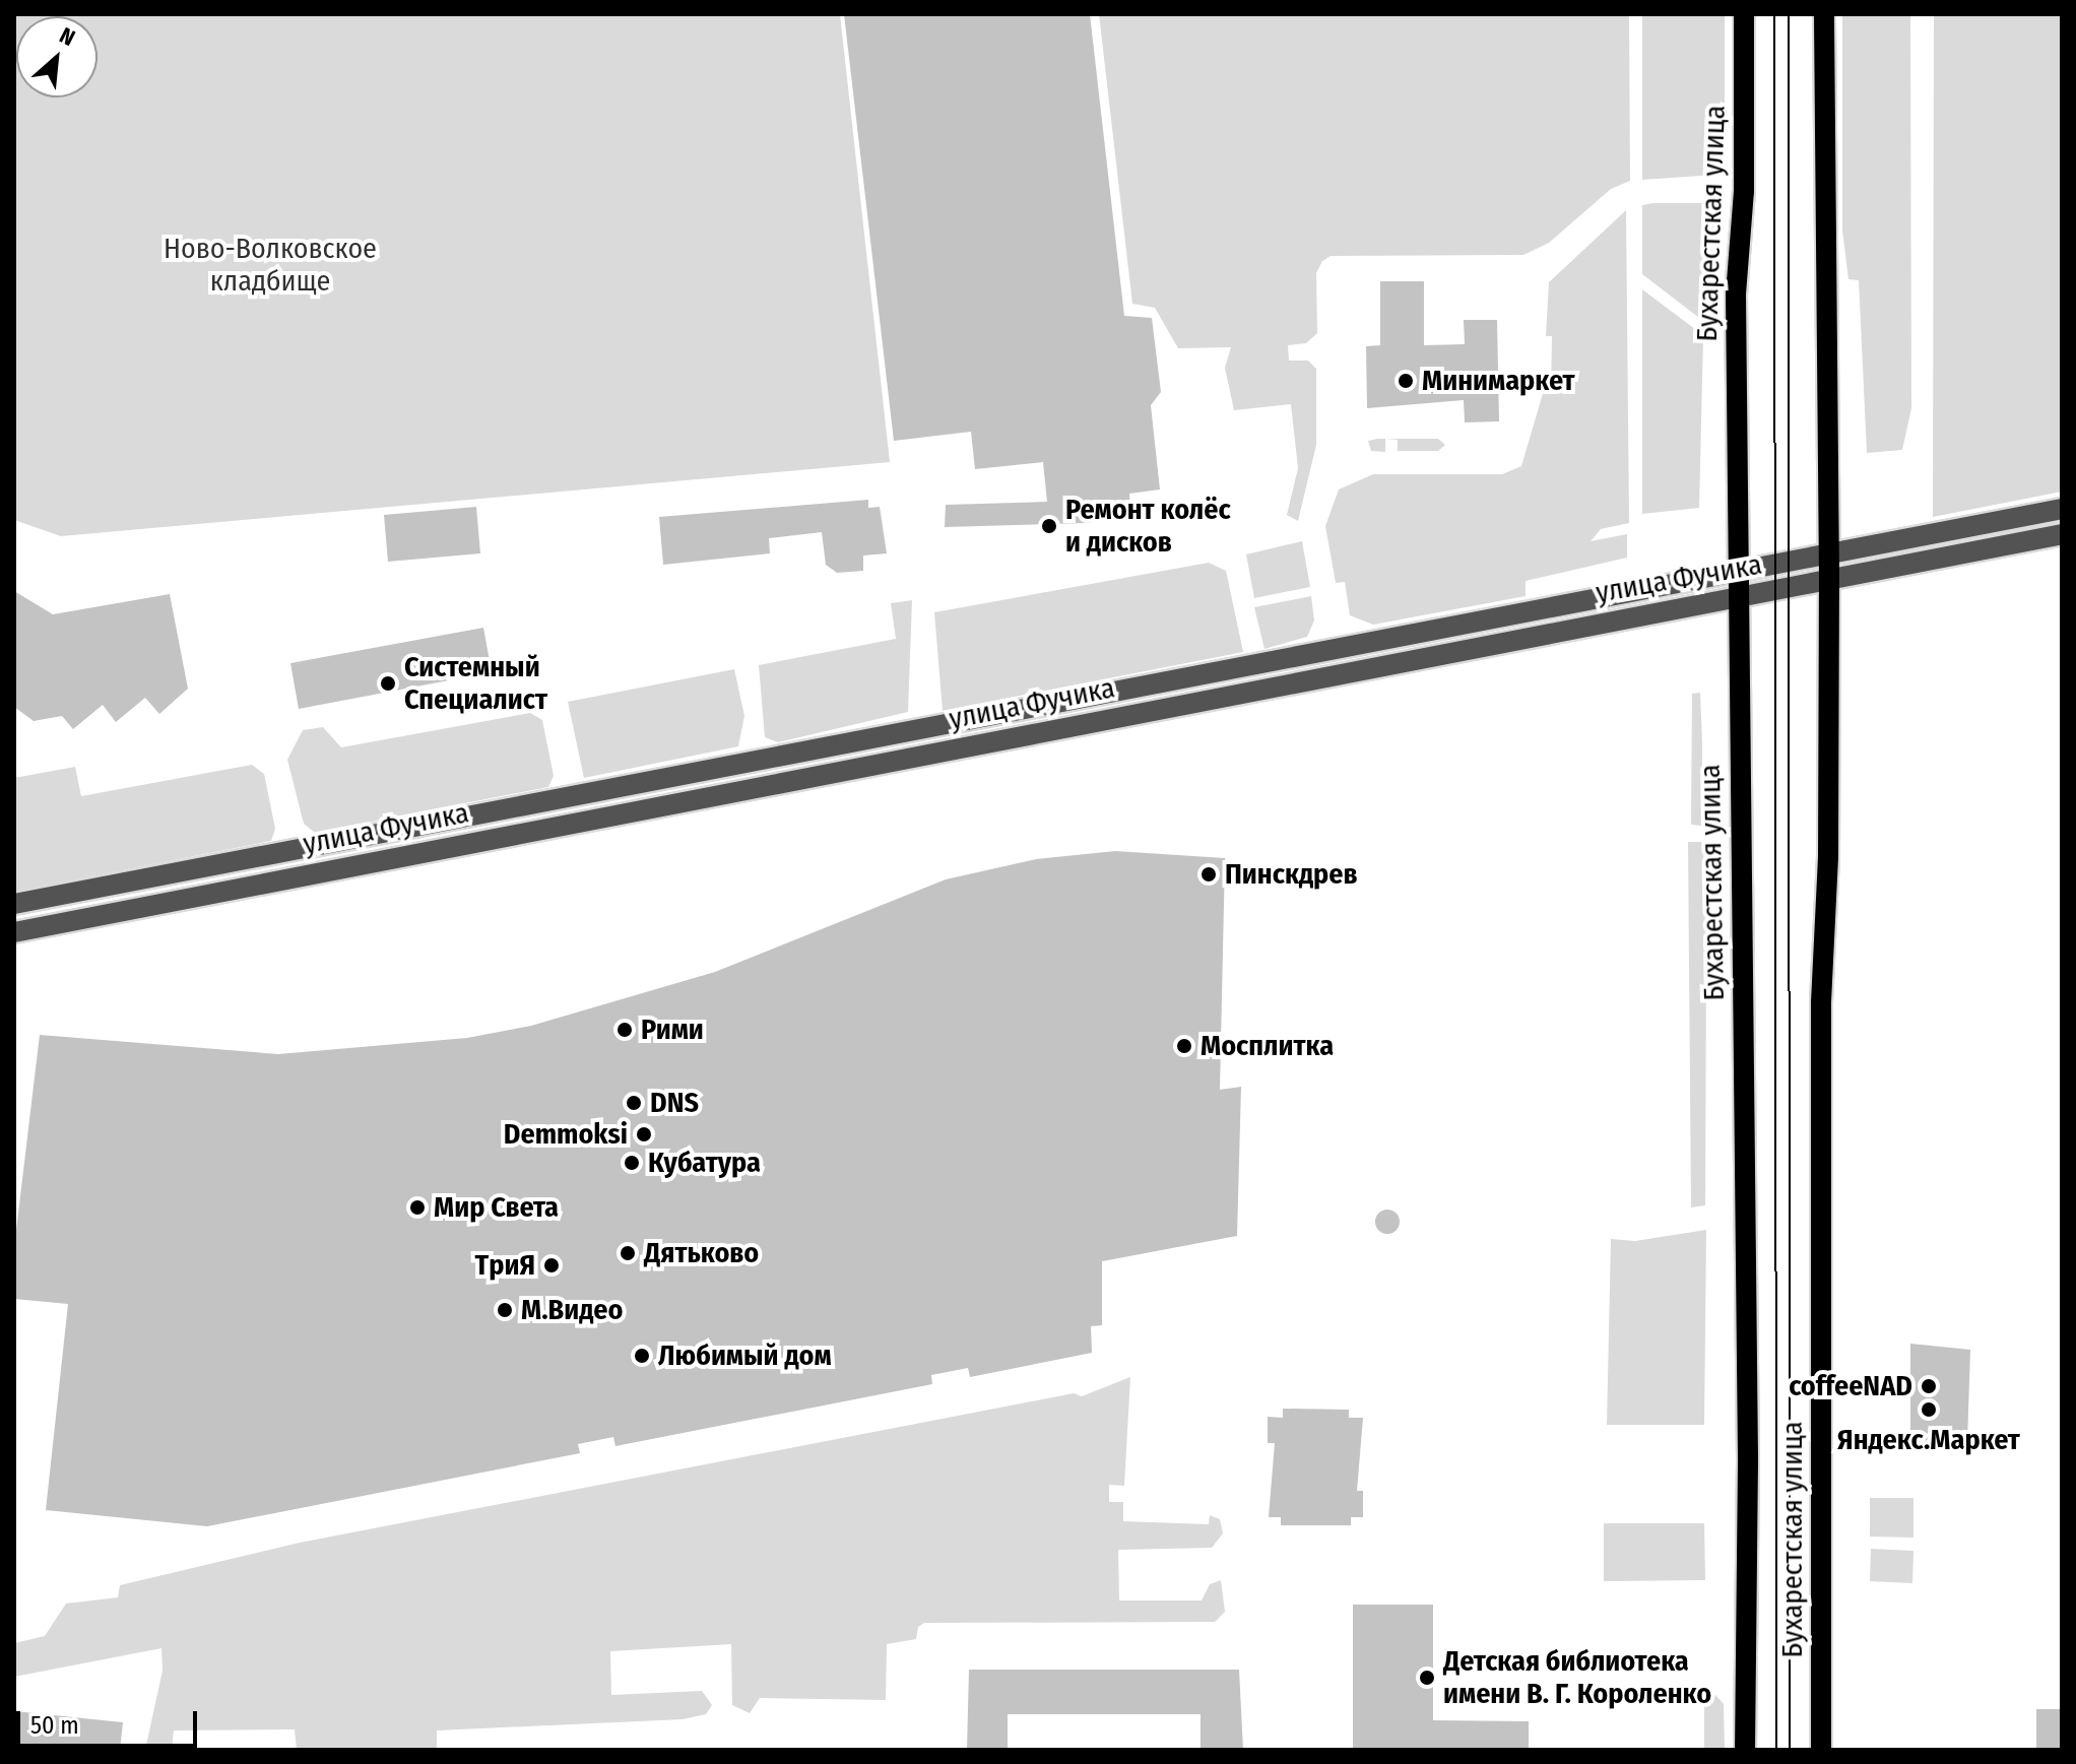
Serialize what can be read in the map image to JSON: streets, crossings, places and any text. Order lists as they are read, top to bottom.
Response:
{
  "streets": {
    "main road": ["Бухарестская улица"],
    "street": ["улица Фучика"]
  },
  "crossings": [
    ["Бухарестская улица", "улица Фучика"]
  ],
  "parks": ["Ново-Волковское кладбище"],
  "places": [
    "Минимаркет",
    "Ремонт колёс и дисков",
    "Системный Специалист",
    "Пинскдрев",
    "Рими",
    "Мосплитка",
    "DNS",
    "Demmoksi",
    "Кубатура",
    "Мир Света",
    "Дятьково",
    "ТриЯ",
    "М.Видео",
    "Любимый дом",
    "coffeeNAD",
    "Яндекс.Маркет",
    "Детская библиотека имени В. Г. Короленко"
  ],
  "scale_bar": "50 m",
  "north": "top right"
}
